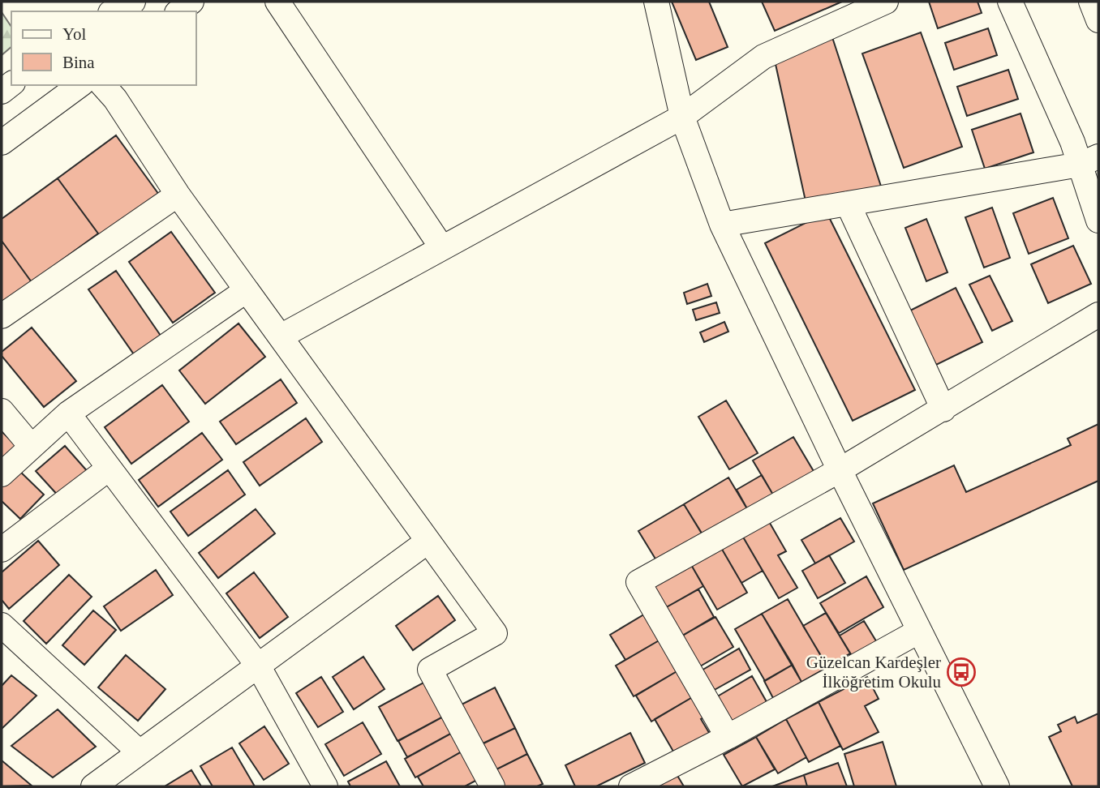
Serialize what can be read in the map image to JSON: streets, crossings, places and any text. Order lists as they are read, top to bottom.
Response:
{
  "places": {
    "bus stop": ["Güzelcan Kardeşler İlköğretim Okulu"]
  },
  "legend": ["Yol", "Bina"]
}
